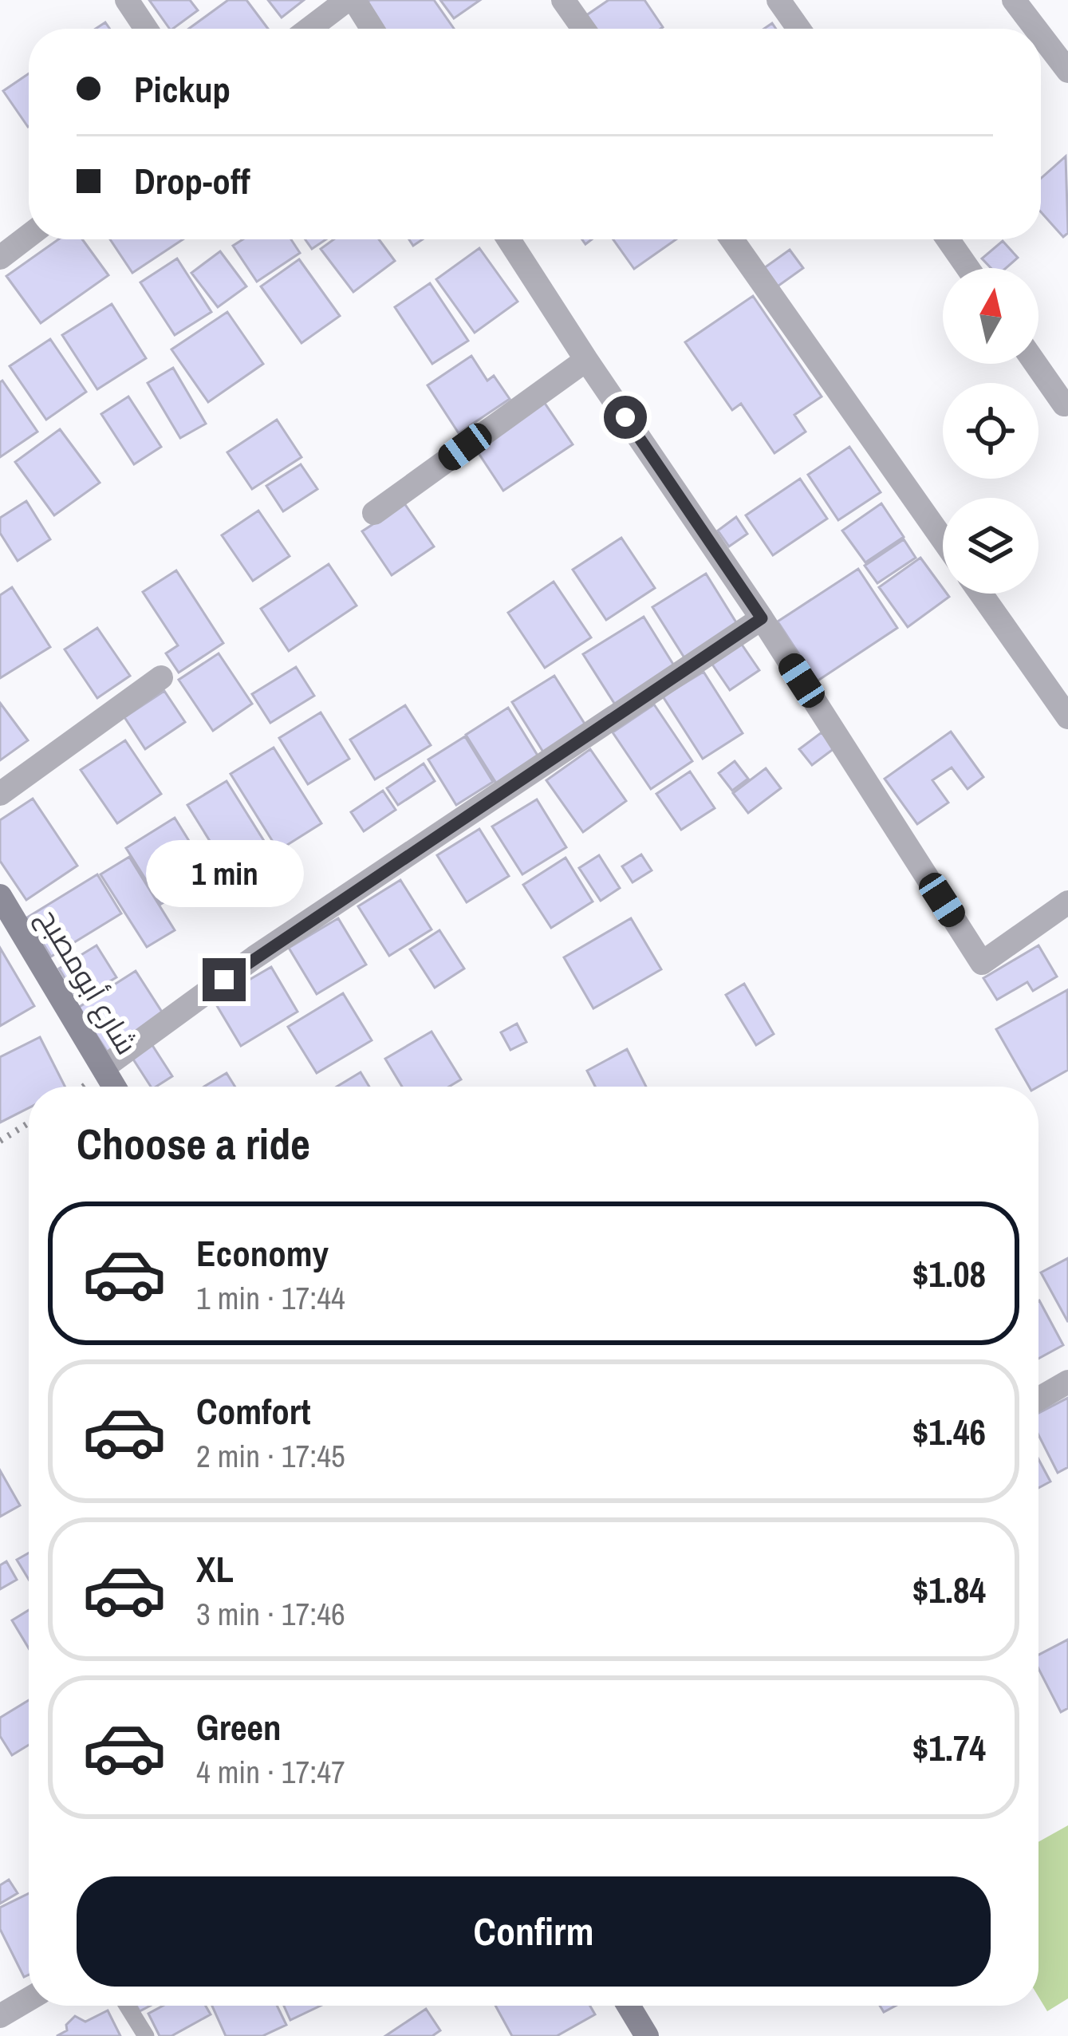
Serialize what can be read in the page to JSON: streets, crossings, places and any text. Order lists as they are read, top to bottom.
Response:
{
  "streets": {
    "street": ["شارع أبومصبح"]
  },
  "north": "top",
  "page": {
    "banner": ["Pickup", "Drop-off"],
    "bubble": "1 min",
    "heading": "Choose a ride",
    "list": [
      {
        "name": "Economy",
        "note": "1 min · 17:44",
        "value": "$1.08"
      },
      {
        "name": "Comfort",
        "note": "2 min · 17:45",
        "value": "$1.46"
      },
      {
        "name": "XL",
        "note": "3 min · 17:46",
        "value": "$1.84"
      },
      {
        "name": "Green",
        "note": "4 min · 17:47",
        "value": "$1.74"
      }
    ],
    "buttons": "Confirm"
  }
}
